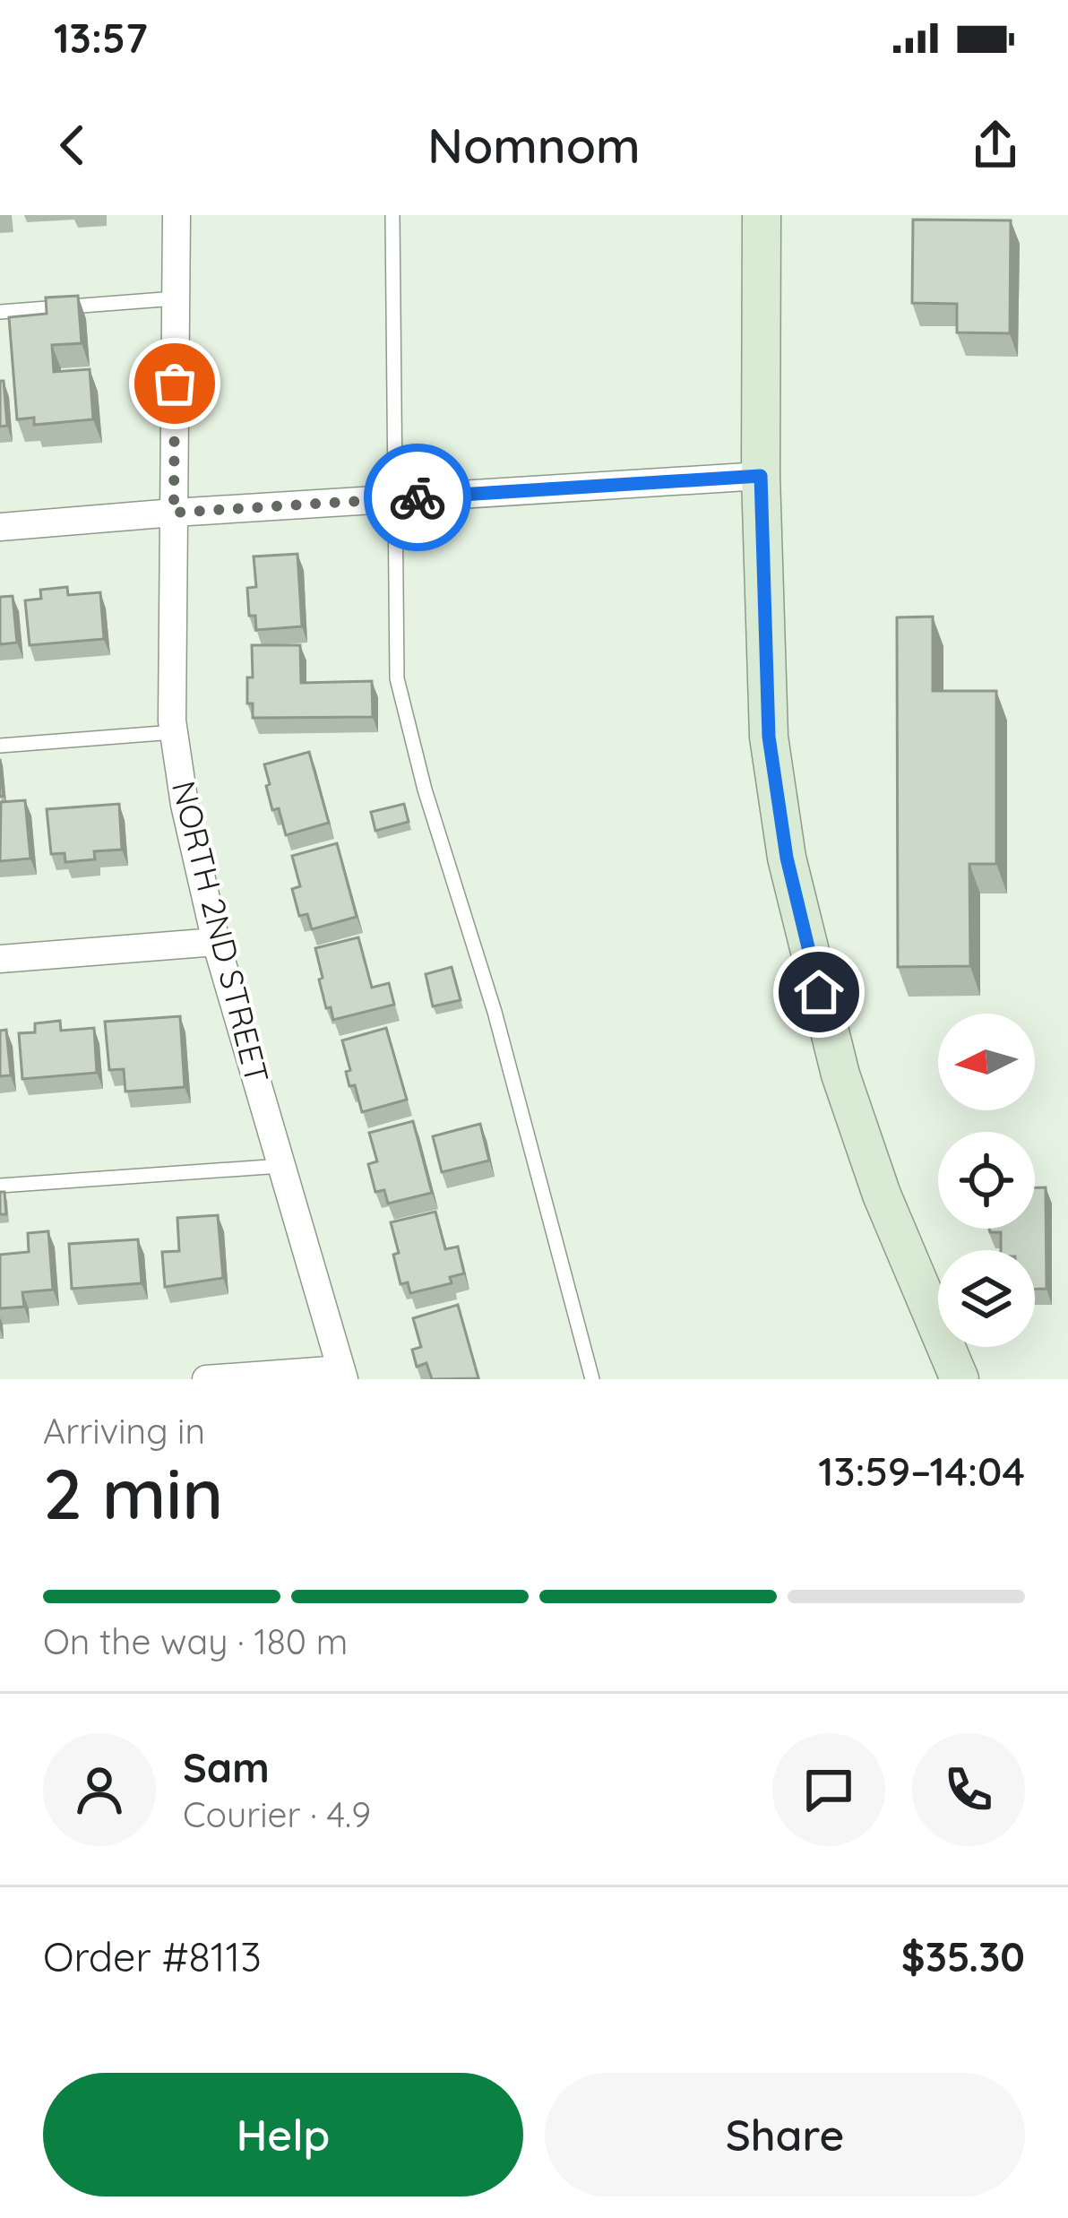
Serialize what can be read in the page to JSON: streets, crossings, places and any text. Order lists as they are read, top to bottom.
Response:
{
  "streets": {
    "street": ["NORTH 2ND STREET"]
  },
  "north": "left",
  "page": {
    "status": "13:57",
    "header": "Nomnom",
    "heading": ["2 min", "Arriving in", "13:59–14:04"],
    "panel": [
      "Sam",
      "Courier · 4.9",
      "Order #8113",
      "$35.30"
    ],
    "bar": "On the way · 180 m",
    "buttons": ["Help", "Share"]
  }
}
